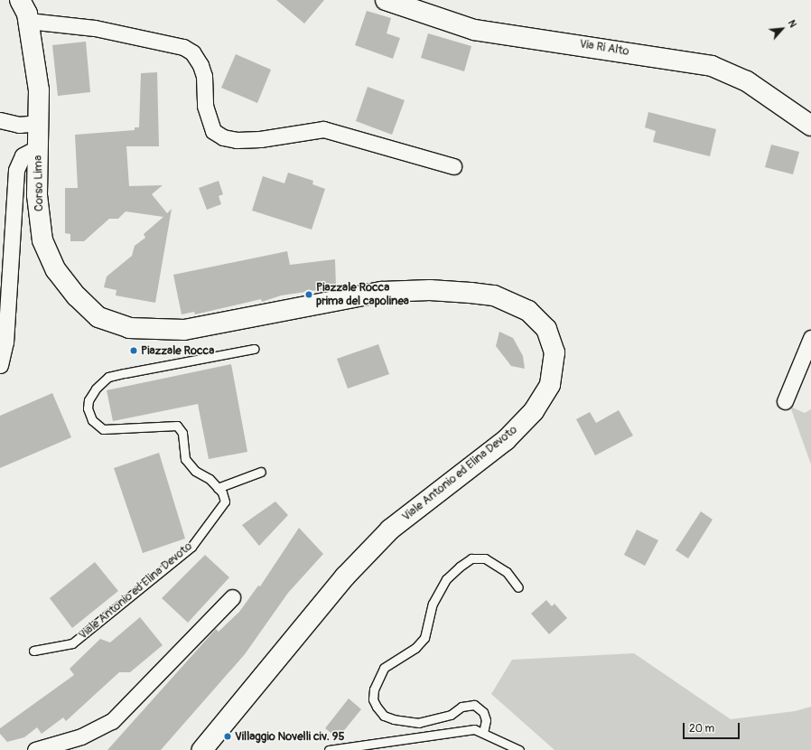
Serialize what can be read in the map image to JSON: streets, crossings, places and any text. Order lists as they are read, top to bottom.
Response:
{
  "streets": {
    "street": ["Via Ri Alto", "Corso Lima", "Viale Antonio ed Elina Devoto"]
  },
  "crossings": [
    ["Corso Lima", "Viale Antonio ed Elina Devoto"]
  ],
  "places": ["Piazzale Rocca prima del capolinea", "Piazzale Rocca", "Villaggio Novelli civ. 95"],
  "scale_bar": "20 m",
  "north": "top right"
}
